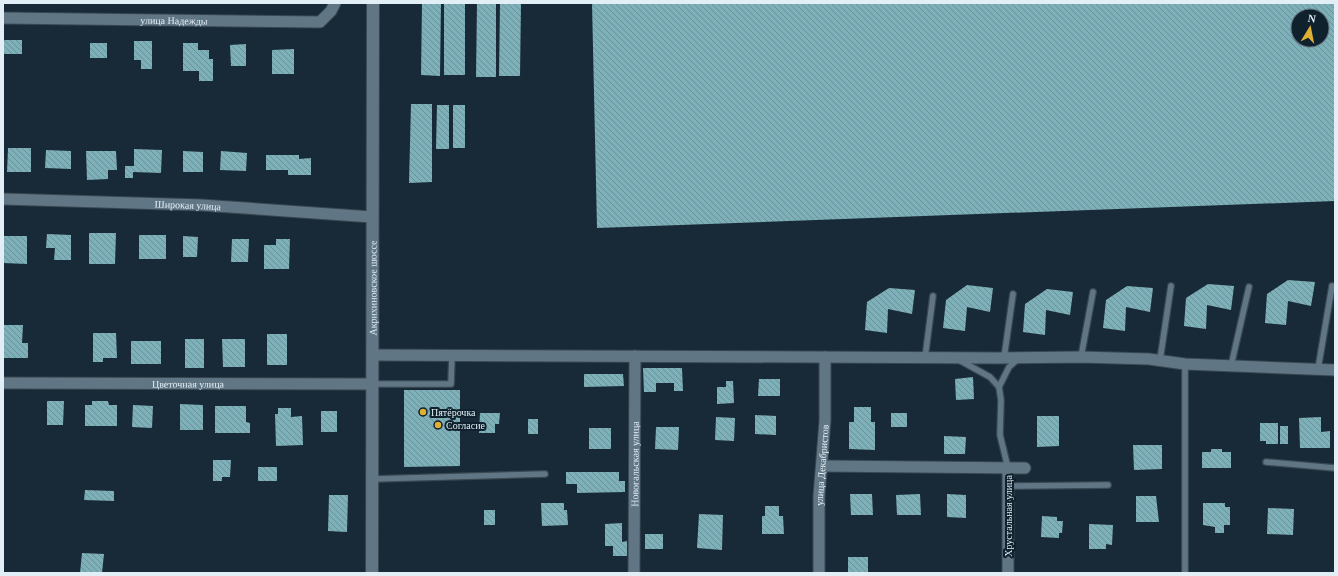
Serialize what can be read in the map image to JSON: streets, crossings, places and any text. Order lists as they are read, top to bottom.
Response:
{
  "streets": {
    "main road": ["Акрихиновское шоссе"],
    "street": [
      "улица Надежды",
      "Широкая улица",
      "Цветочная улица",
      "Новогальская улица",
      "улица Декабристов",
      "Хрустальная улица"
    ]
  },
  "crossings": [
    ["Широкая улица", "Акрихиновское шоссе"],
    ["Акрихиновское шоссе", "Цветочная улица"]
  ],
  "places": ["Пятёрочка", "Согласие"],
  "north": "top"
}
